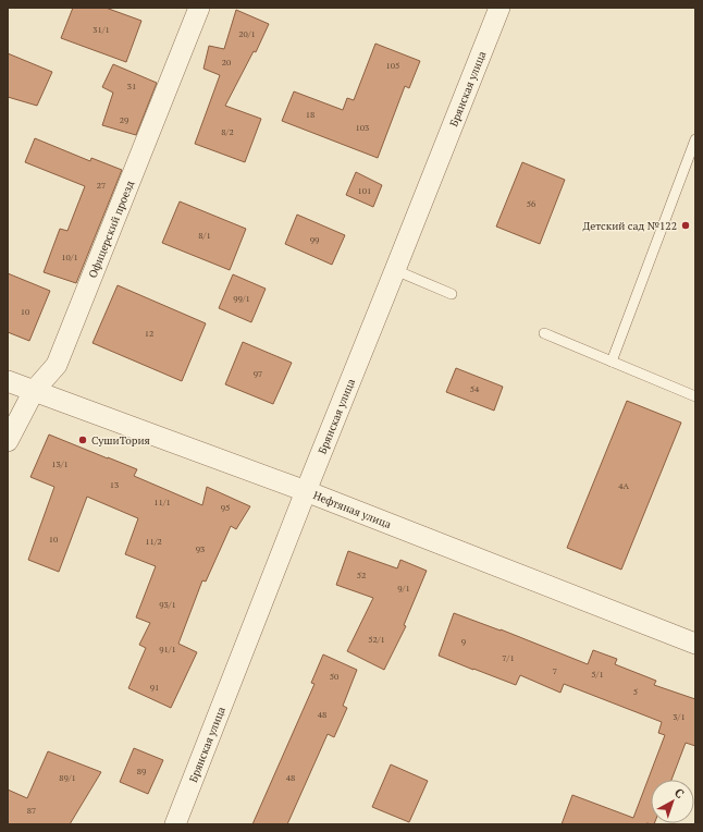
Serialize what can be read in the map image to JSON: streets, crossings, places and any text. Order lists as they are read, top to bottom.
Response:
{
  "streets": {
    "street": ["Брянская улица", "Офицерский проезд", "Нефтяная улица"]
  },
  "crossings": [
    ["Брянская улица", "Нефтяная улица"],
    ["Офицерский проезд", "Нефтяная улица"]
  ],
  "places": ["Детский сад №122", "СушиТория"],
  "house_numbers": [
    "31/1",
    "20/1",
    "20",
    "105",
    "31",
    "18",
    "29",
    "103",
    "8/2",
    "27",
    "101",
    "56",
    "8/1",
    "99",
    "10/1",
    "99/1",
    "10",
    "12",
    "97",
    "54",
    "13/1",
    "13",
    "4А",
    "11/1",
    "95",
    "10",
    "11/2",
    "93",
    "52",
    "9/1",
    "93/1",
    "52/1",
    "9",
    "91/1",
    "7/1",
    "7",
    "5/1",
    "50",
    "91",
    "5",
    "48",
    "3/1",
    "89",
    "89/1",
    "48",
    "87"
  ],
  "north": "top right"
}
